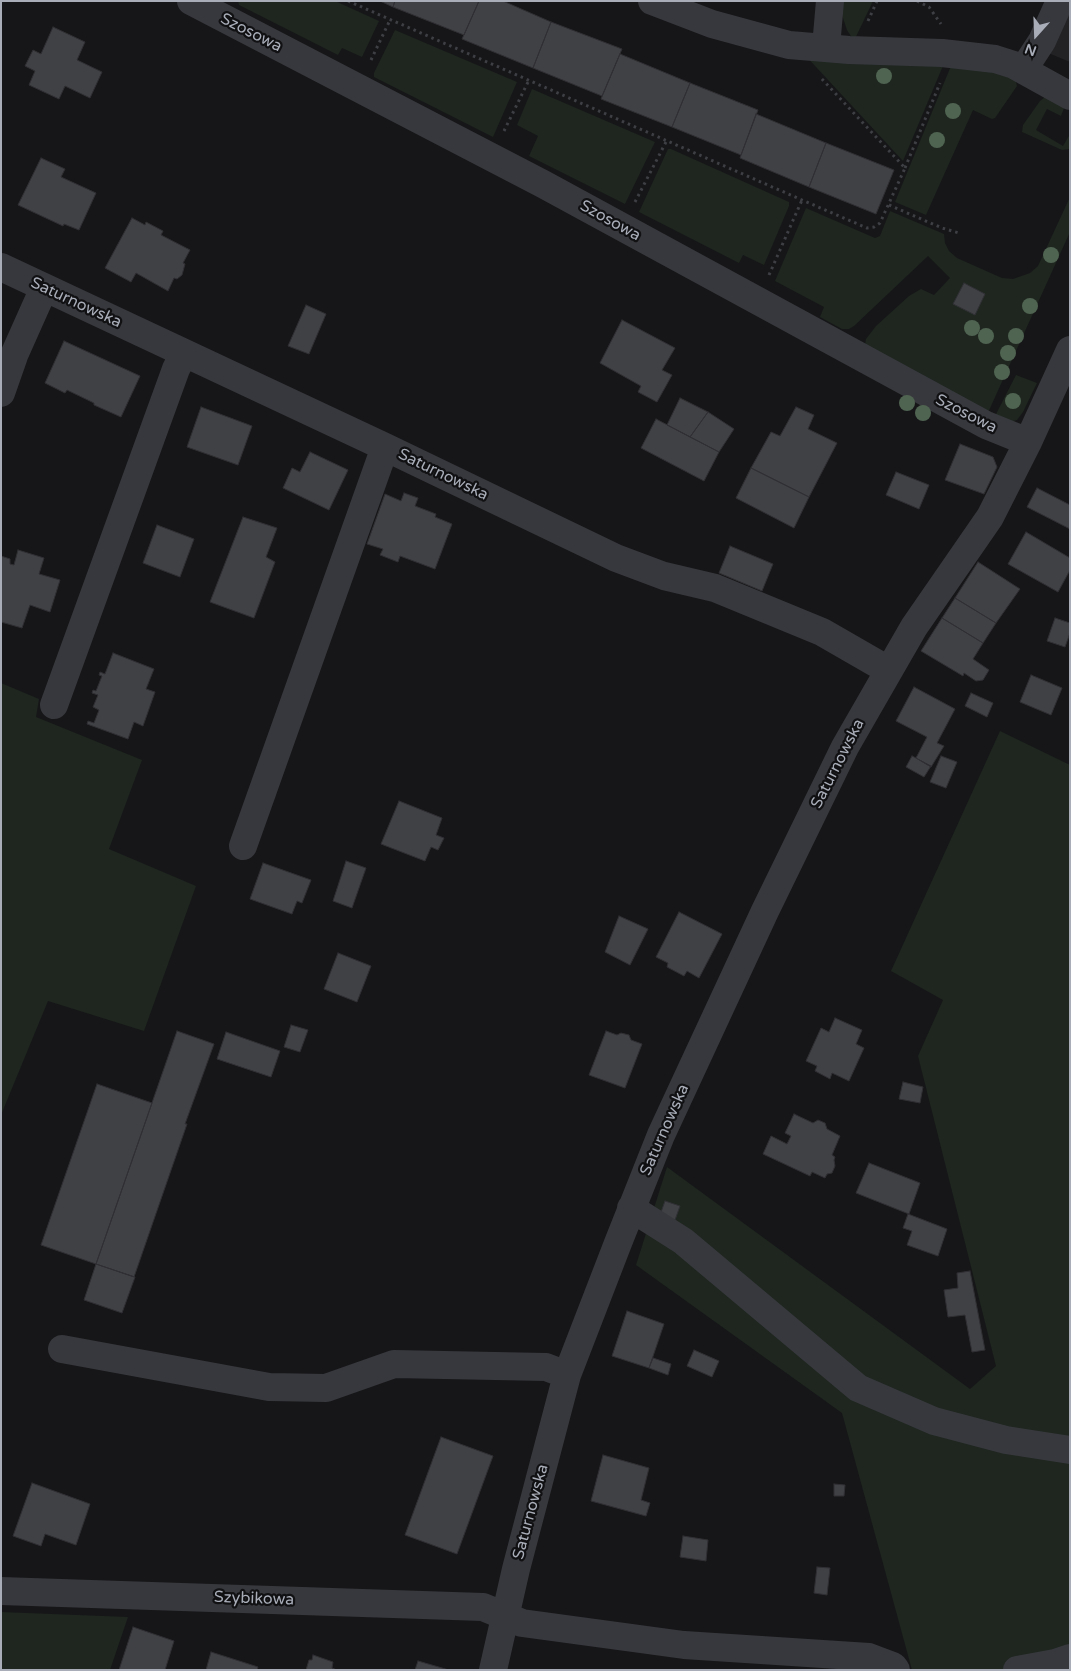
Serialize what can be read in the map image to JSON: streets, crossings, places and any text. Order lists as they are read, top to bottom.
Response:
{
  "streets": {
    "street": ["Szosowa", "Saturnowska", "Szybikowa"]
  },
  "crossings": [
    ["Szosowa", "Saturnowska"],
    ["Saturnowska", "Szybikowa"]
  ],
  "north": "bottom"
}
